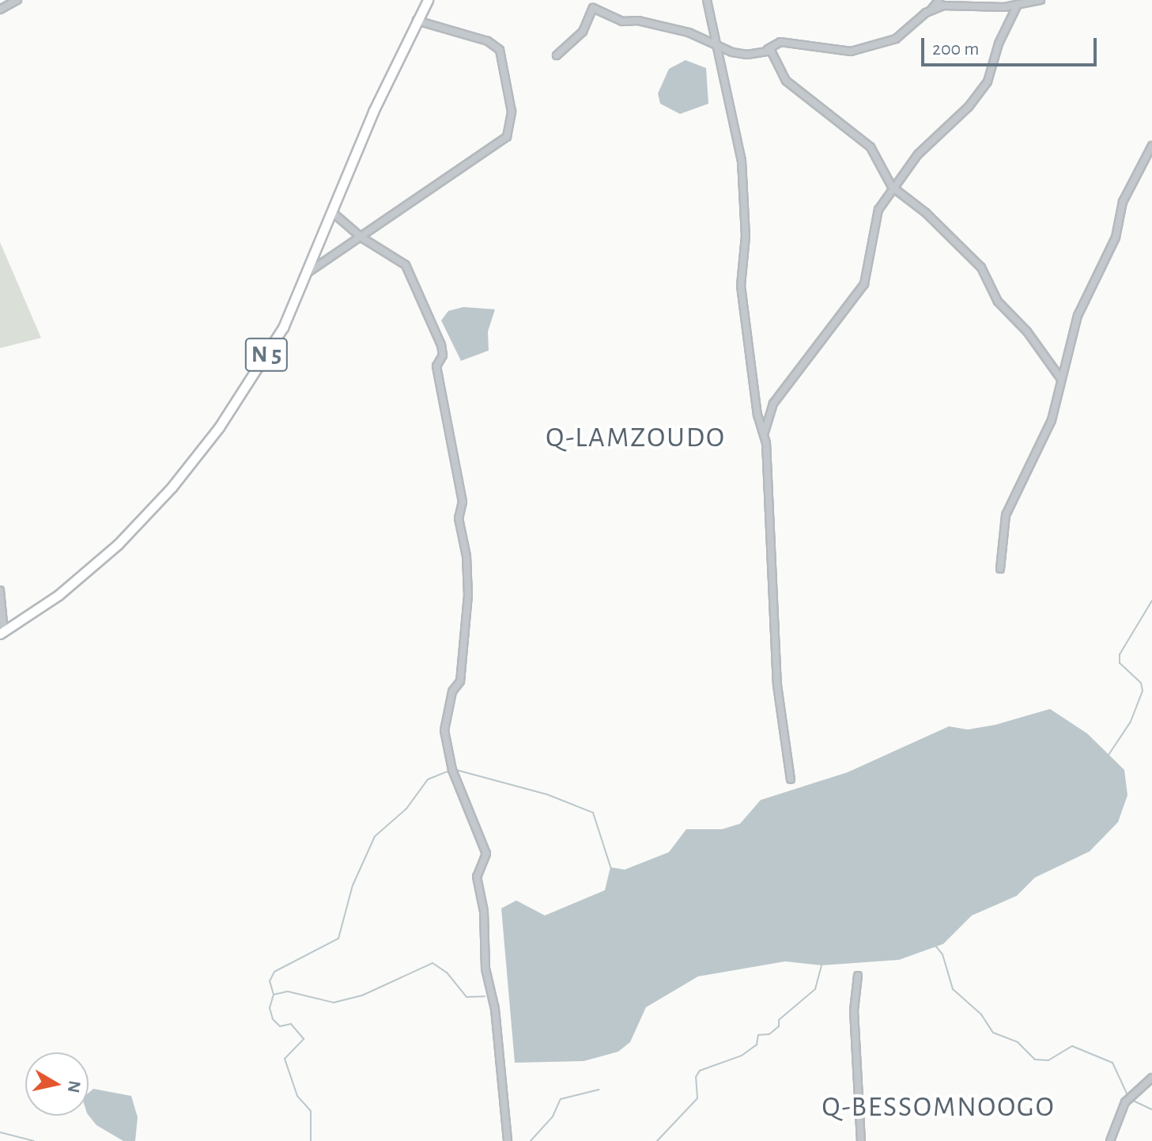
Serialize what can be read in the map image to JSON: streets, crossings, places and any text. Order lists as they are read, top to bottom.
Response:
{
  "streets": {
    "highway": ["N 5"]
  },
  "districts": ["Q-LAMZOUDO", "Q-BESSOMNOOGO"],
  "scale_bar": "200 m",
  "north": "right"
}
